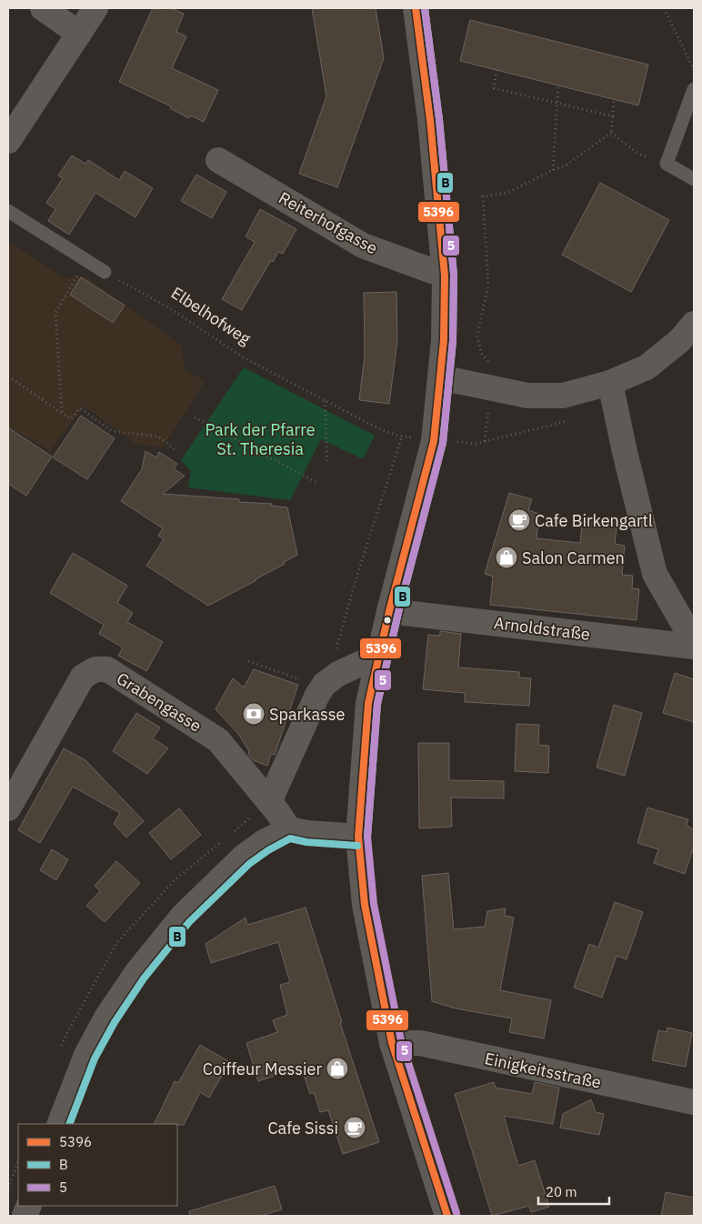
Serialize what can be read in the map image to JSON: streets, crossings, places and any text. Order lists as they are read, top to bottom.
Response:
{
  "streets": {
    "street": [
      "Reiterhofgasse",
      "Arnoldstraße",
      "Grabengasse",
      "Einigkeitsstraße"
    ],
    "path": ["Elbelhofweg"]
  },
  "parks": ["Park der Pfarre St. Theresia"],
  "places": {
    "cafe": ["Cafe Birkengartl", "Cafe Sissi"],
    "shop": ["Salon Carmen", "Coiffeur Messier"],
    "bank": ["Sparkasse"]
  },
  "lines": ["transit line 5396", "transit line B", "transit line 5"],
  "legend": ["5396", "B", "5"],
  "scale_bar": "20 m"
}
